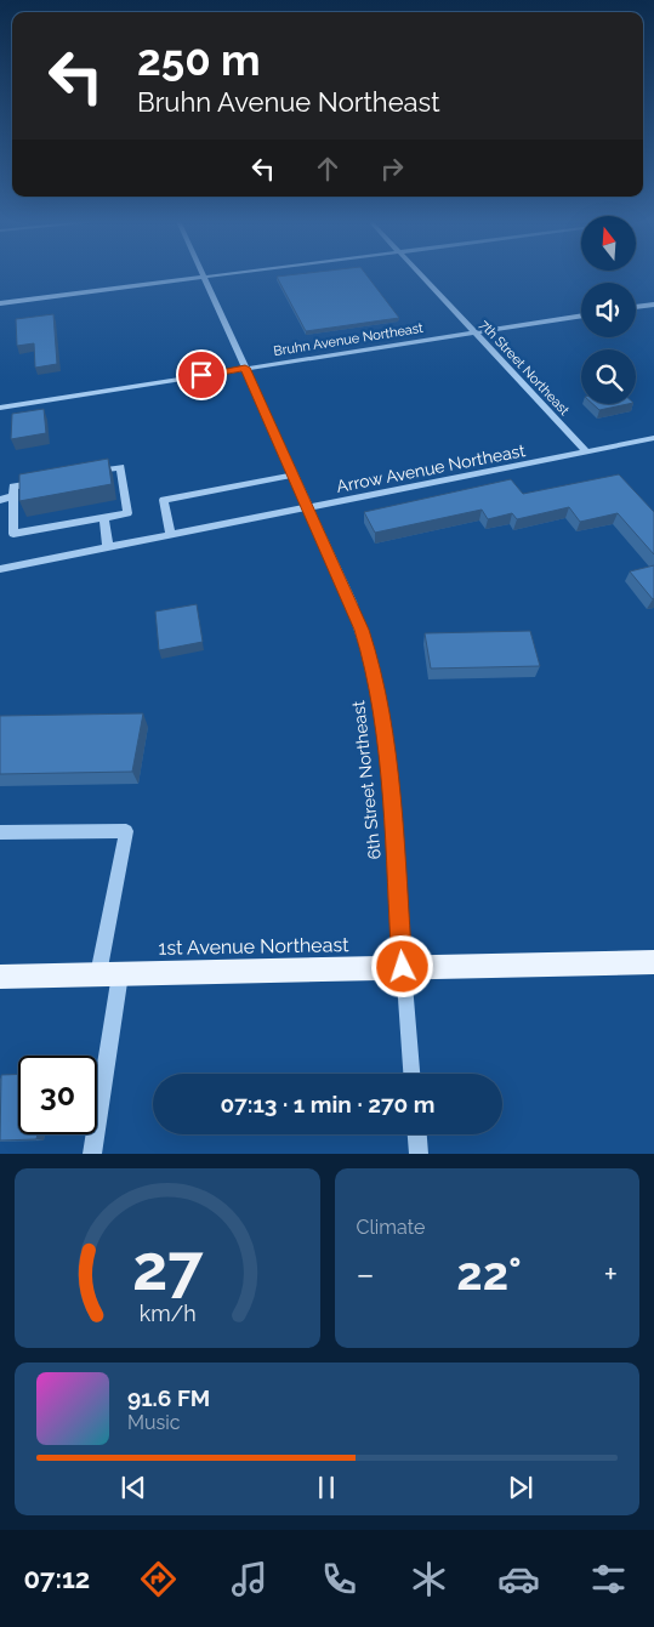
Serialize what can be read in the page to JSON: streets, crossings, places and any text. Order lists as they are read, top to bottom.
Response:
{
  "streets": {
    "main road": ["1st Avenue Northeast"],
    "street": [
      "Bruhn Avenue Northeast",
      "7th Street Northeast",
      "Arrow Avenue Northeast",
      "6th Street Northeast"
    ]
  },
  "crossings": [
    ["Bruhn Avenue Northeast", "7th Street Northeast"],
    ["Bruhn Avenue Northeast", "6th Street Northeast"],
    ["7th Street Northeast", "Arrow Avenue Northeast"],
    ["Arrow Avenue Northeast", "6th Street Northeast"],
    ["6th Street Northeast", "1st Avenue Northeast"]
  ],
  "north": "top",
  "page": {
    "turn": ["250 m", "Bruhn Avenue Northeast"],
    "limit": "30",
    "trip": "07:13 · 1 min · 270 m",
    "tile": "Climate",
    "heat": ["−", "22°", "+"],
    "song": ["91.6 FM", "Music"],
    "tabs": "07:12",
    "gauge": ["27", "km/h"]
  }
}
